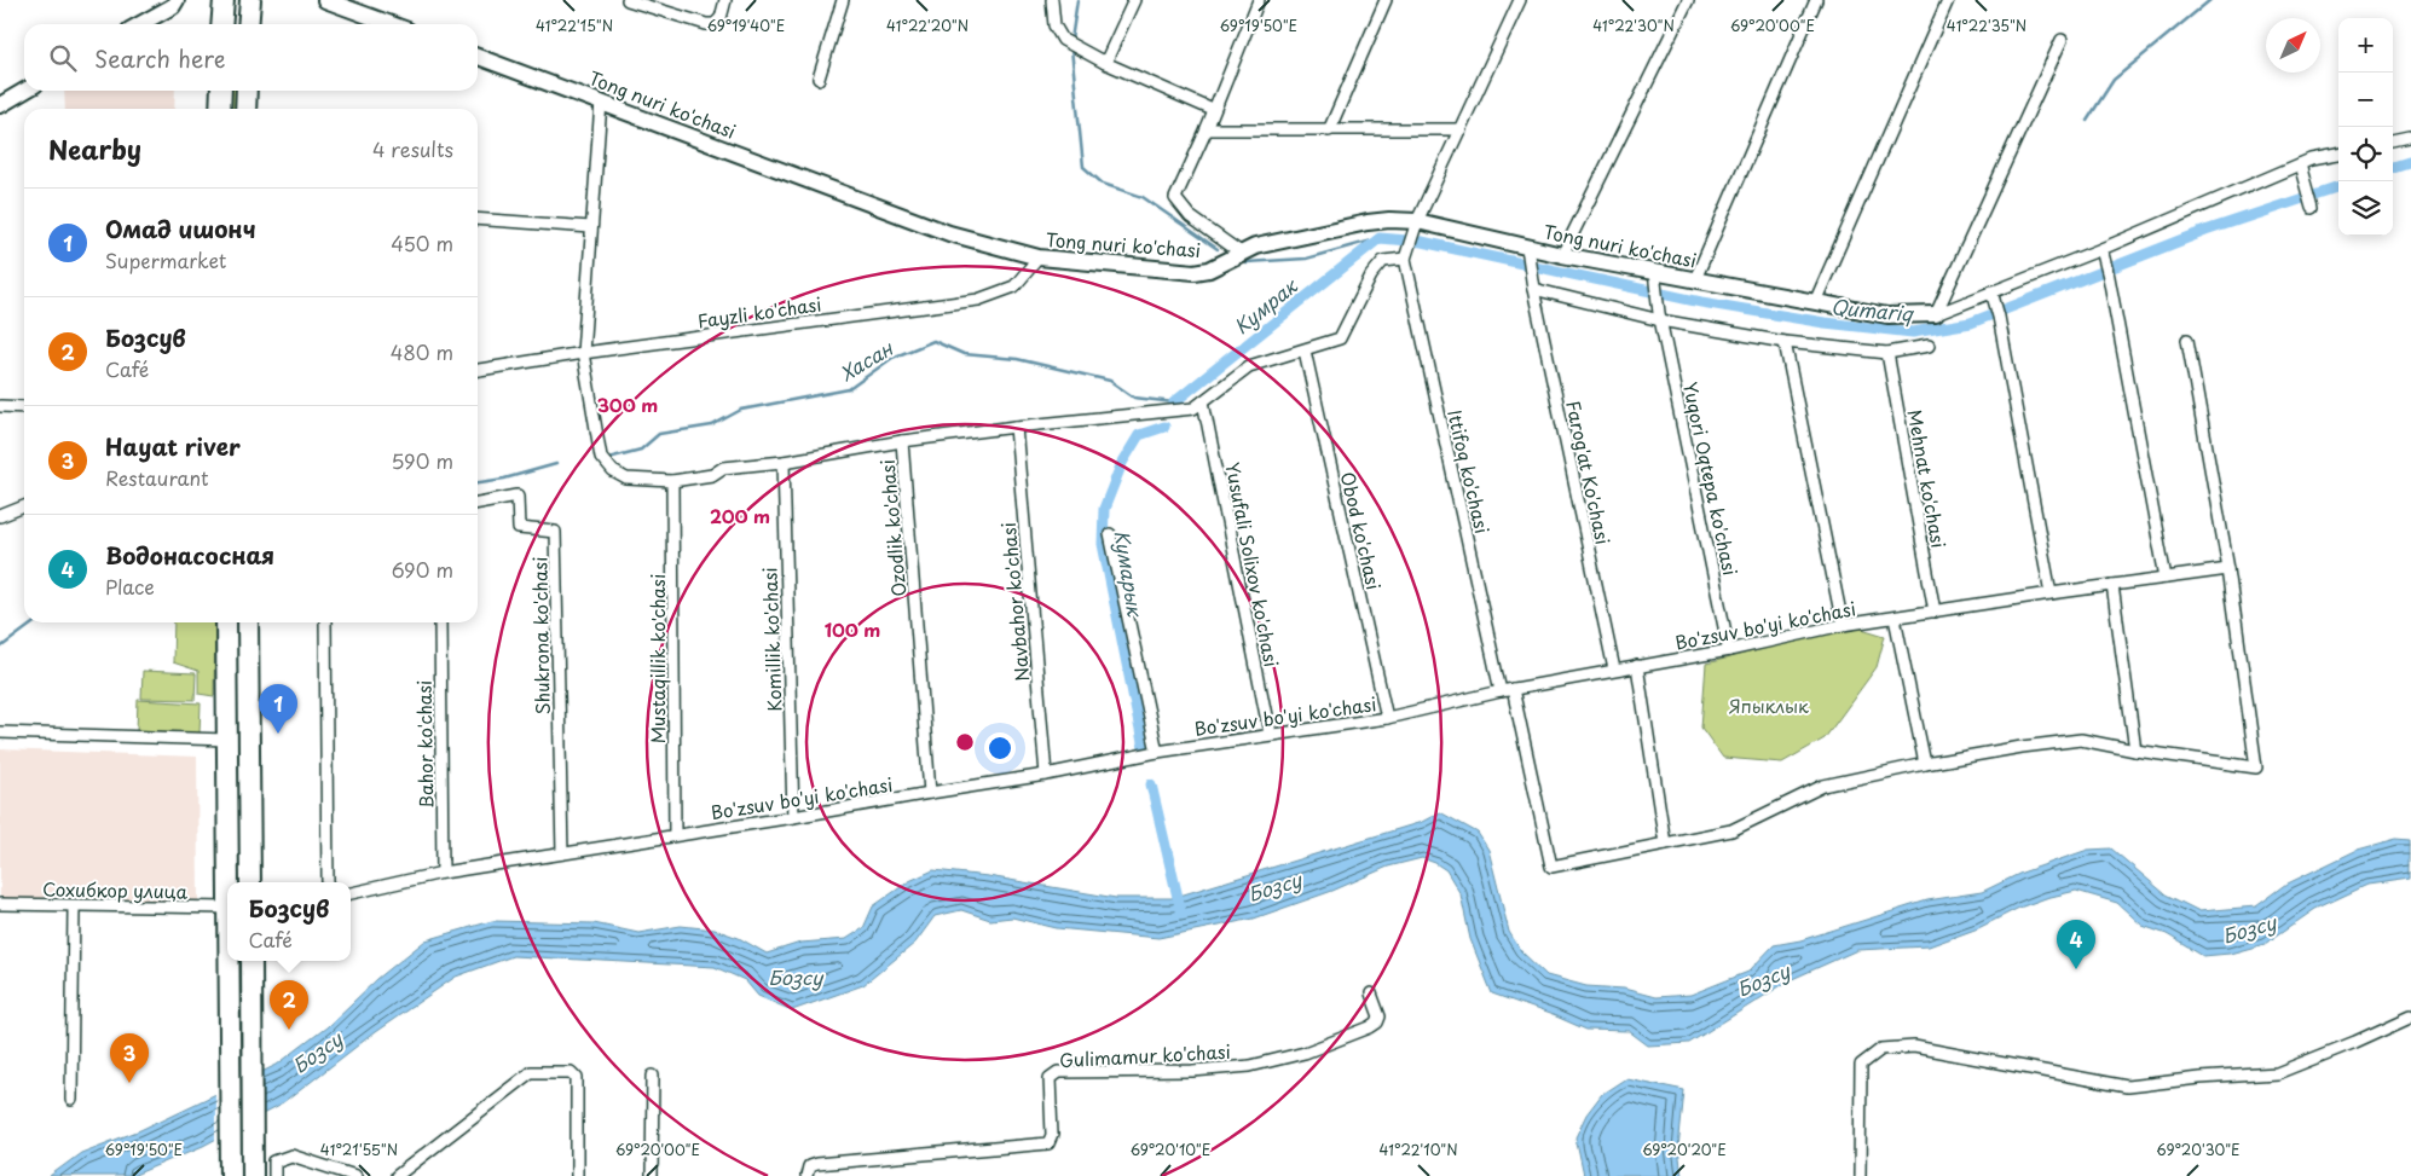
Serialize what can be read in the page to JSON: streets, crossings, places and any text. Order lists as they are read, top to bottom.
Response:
{
  "streets": {
    "street": [
      "Tong nuri ko'chasi",
      "Fayzli ko'chasi",
      "Ittifoq ko'chasi",
      "Farog'at Ko'chasi",
      "Yuqori Oqtepa ko'chasi",
      "Mehnat ko'chasi",
      "Ozodlik ko'chasi",
      "Obod ko'chasi",
      "Yusufali Solixov ko'chasi",
      "Navbahor ko'chasi",
      "Bo'zsuv bo'yi ko'chasi",
      "Shukrona ko'chasi",
      "Komillik ko'chasi",
      "Mustaqillik ko'chasi",
      "Bahor ko'chasi",
      "Сохибкор улица",
      "Gulimamur ko'chasi"
    ]
  },
  "crossings": [
    ["Tong nuri ko'chasi", "Fayzli ko'chasi"],
    ["Tong nuri ko'chasi", "Farog'at Ko'chasi"],
    ["Tong nuri ko'chasi", "Yuqori Oqtepa ko'chasi"],
    ["Ittifoq ko'chasi", "Bo'zsuv bo'yi ko'chasi"],
    ["Farog'at Ko'chasi", "Bo'zsuv bo'yi ko'chasi"],
    ["Yuqori Oqtepa ko'chasi", "Bo'zsuv bo'yi ko'chasi"],
    ["Mehnat ko'chasi", "Bo'zsuv bo'yi ko'chasi"],
    ["Ozodlik ko'chasi", "Bo'zsuv bo'yi ko'chasi"],
    ["Obod ko'chasi", "Bo'zsuv bo'yi ko'chasi"],
    ["Yusufali Solixov ko'chasi", "Bo'zsuv bo'yi ko'chasi"],
    ["Navbahor ko'chasi", "Bo'zsuv bo'yi ko'chasi"],
    ["Bo'zsuv bo'yi ko'chasi", "Shukrona ko'chasi"],
    ["Bo'zsuv bo'yi ko'chasi", "Komillik ko'chasi"],
    ["Bo'zsuv bo'yi ko'chasi", "Mustaqillik ko'chasi"],
    ["Bo'zsuv bo'yi ko'chasi", "Bahor ko'chasi"]
  ],
  "water": [
    "Кумрак",
    "Qumariq",
    "Хасан",
    "Кумарык",
    "Бозсу"
  ],
  "parks": ["Япыклык"],
  "north": "top right",
  "page": {
    "map_buttons": ["+", "−"],
    "search": "Search here",
    "heading": ["Nearby", "4 results"],
    "list": [
      {
        "mark": "1",
        "name": "Омад ишонч",
        "note": "Supermarket",
        "value": "450 m"
      },
      {
        "mark": "2",
        "name": "Бозсув",
        "note": "Café",
        "value": "480 m"
      },
      {
        "mark": "3",
        "name": "Hayat river",
        "note": "Restaurant",
        "value": "590 m"
      },
      {
        "mark": "4",
        "name": "Водонасосная",
        "note": "Place",
        "value": "690 m"
      }
    ],
    "pins": [
      "1",
      "4",
      "2",
      "3"
    ],
    "popup": ["Бозсув", "Café"]
  },
  "coordinates": [
    "41°22'15\"N",
    "41°22'30\"N",
    "41°22'20\"N",
    "41°22'35\"N",
    "69°19'40\"E",
    "69°19'50\"E",
    "69°20'00\"E",
    "69°20'10\"E",
    "69°20'20\"E",
    "69°20'30\"E",
    "41°21'55\"N",
    "41°22'10\"N"
  ],
  "rings": ["300 m", "200 m", "100 m"]
}
